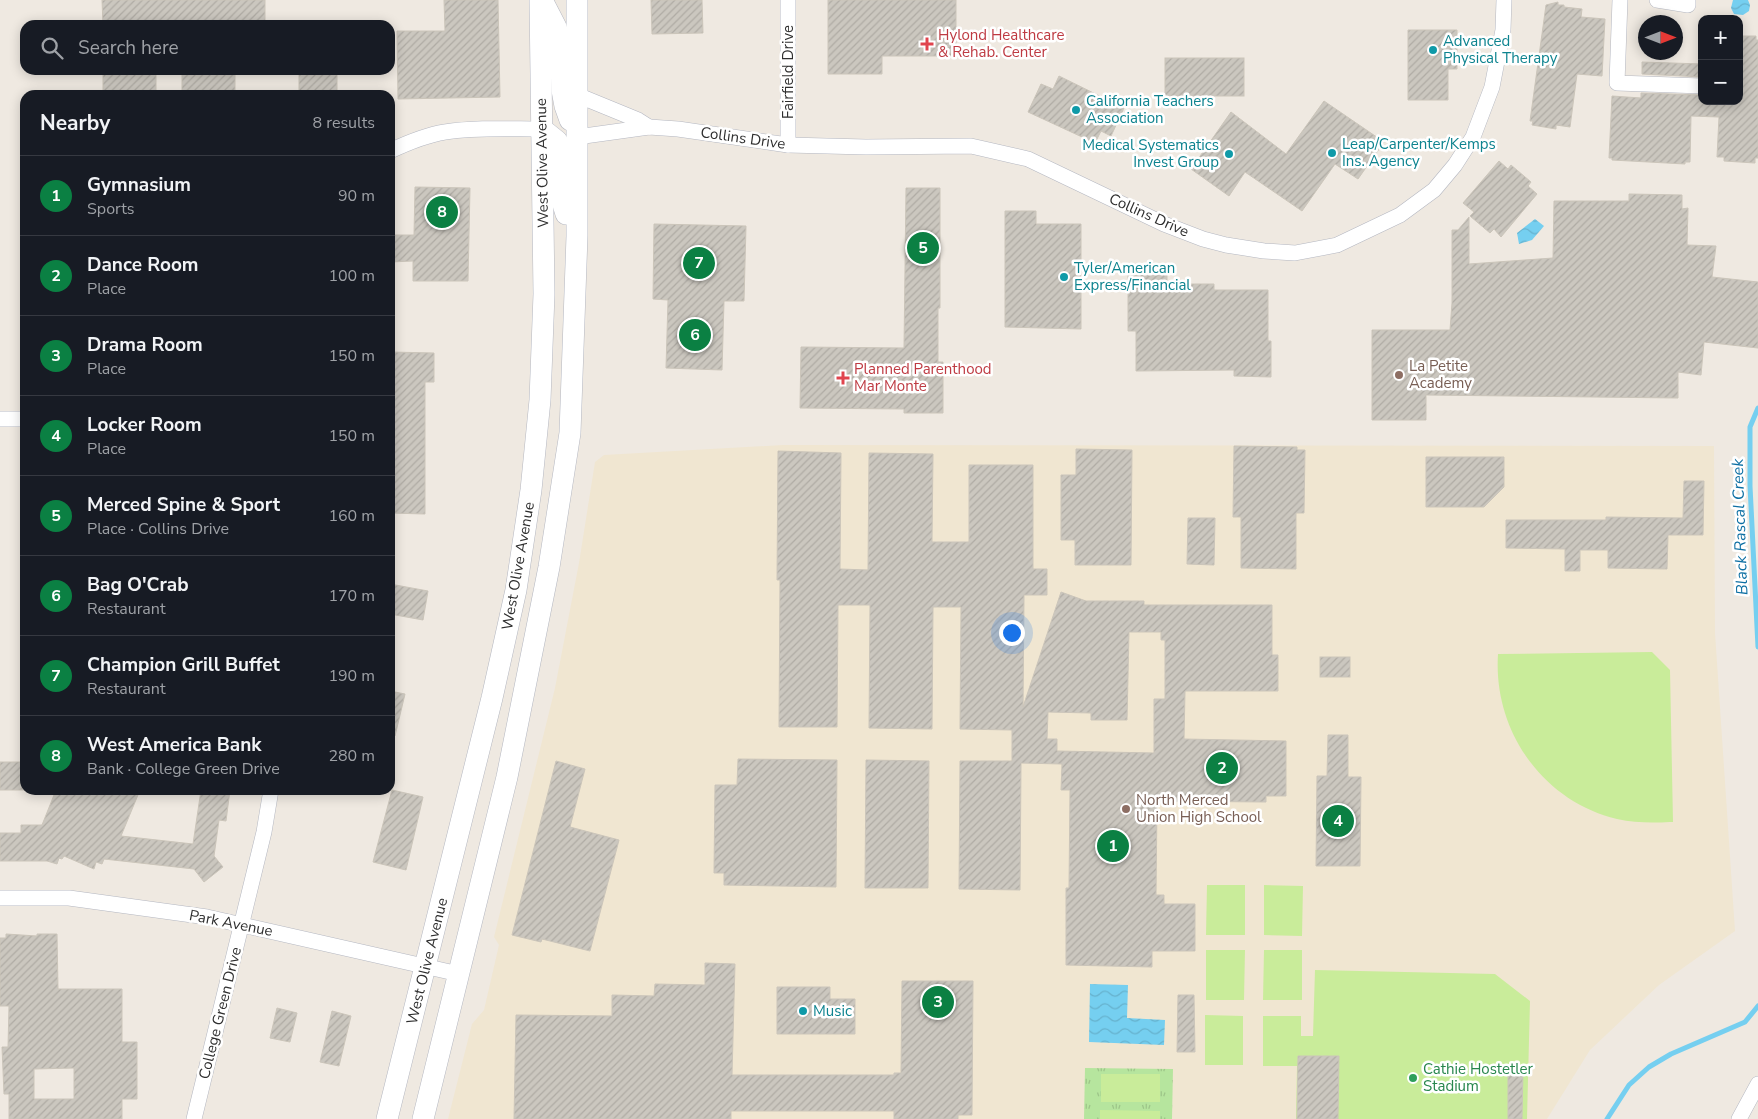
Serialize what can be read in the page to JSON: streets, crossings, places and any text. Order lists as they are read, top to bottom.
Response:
{
  "streets": {
    "main road": ["West Olive Avenue"],
    "street": [
      "Fairfield Drive",
      "Collins Drive",
      "Park Avenue",
      "College Green Drive"
    ]
  },
  "crossings": [
    ["Fairfield Drive", "Collins Drive"],
    ["Collins Drive", "West Olive Avenue"],
    ["West Olive Avenue", "Park Avenue"],
    ["Park Avenue", "College Green Drive"]
  ],
  "water": ["Black Rascal Creek"],
  "places": {
    "health": ["Hylond Healthcare & Rehab. Center", "Planned Parenthood Mar Monte"],
    "other": [
      "Advanced Physical Therapy",
      "California Teachers Association",
      "Leap/Carpenter/Kemps Ins. Agency",
      "Medical Systematics Invest Group",
      "Tyler/American Express/Financial",
      "La Petite Academy",
      "North Merced Union High School",
      "Music",
      "Cathie Hostetler Stadium"
    ]
  },
  "north": "right",
  "page": {
    "map_buttons": ["+", "−"],
    "search": "Search here",
    "heading": ["Nearby", "8 results"],
    "list": [
      {
        "mark": "1",
        "name": "Gymnasium",
        "note": "Sports",
        "value": "90 m"
      },
      {
        "mark": "2",
        "name": "Dance Room",
        "note": "Place",
        "value": "100 m"
      },
      {
        "mark": "3",
        "name": "Drama Room",
        "note": "Place",
        "value": "150 m"
      },
      {
        "mark": "4",
        "name": "Locker Room",
        "note": "Place",
        "value": "150 m"
      },
      {
        "mark": "5",
        "name": "Merced Spine & Sport",
        "note": "Place · Collins Drive",
        "value": "160 m"
      },
      {
        "mark": "6",
        "name": "Bag O'Crab",
        "note": "Restaurant",
        "value": "170 m"
      },
      {
        "mark": "7",
        "name": "Champion Grill Buffet",
        "note": "Restaurant",
        "value": "190 m"
      },
      {
        "mark": "8",
        "name": "West America Bank",
        "note": "Bank · College Green Drive",
        "value": "280 m"
      }
    ],
    "pins": [
      "8",
      "5",
      "7",
      "6",
      "2",
      "4",
      "1",
      "3"
    ]
  }
}
